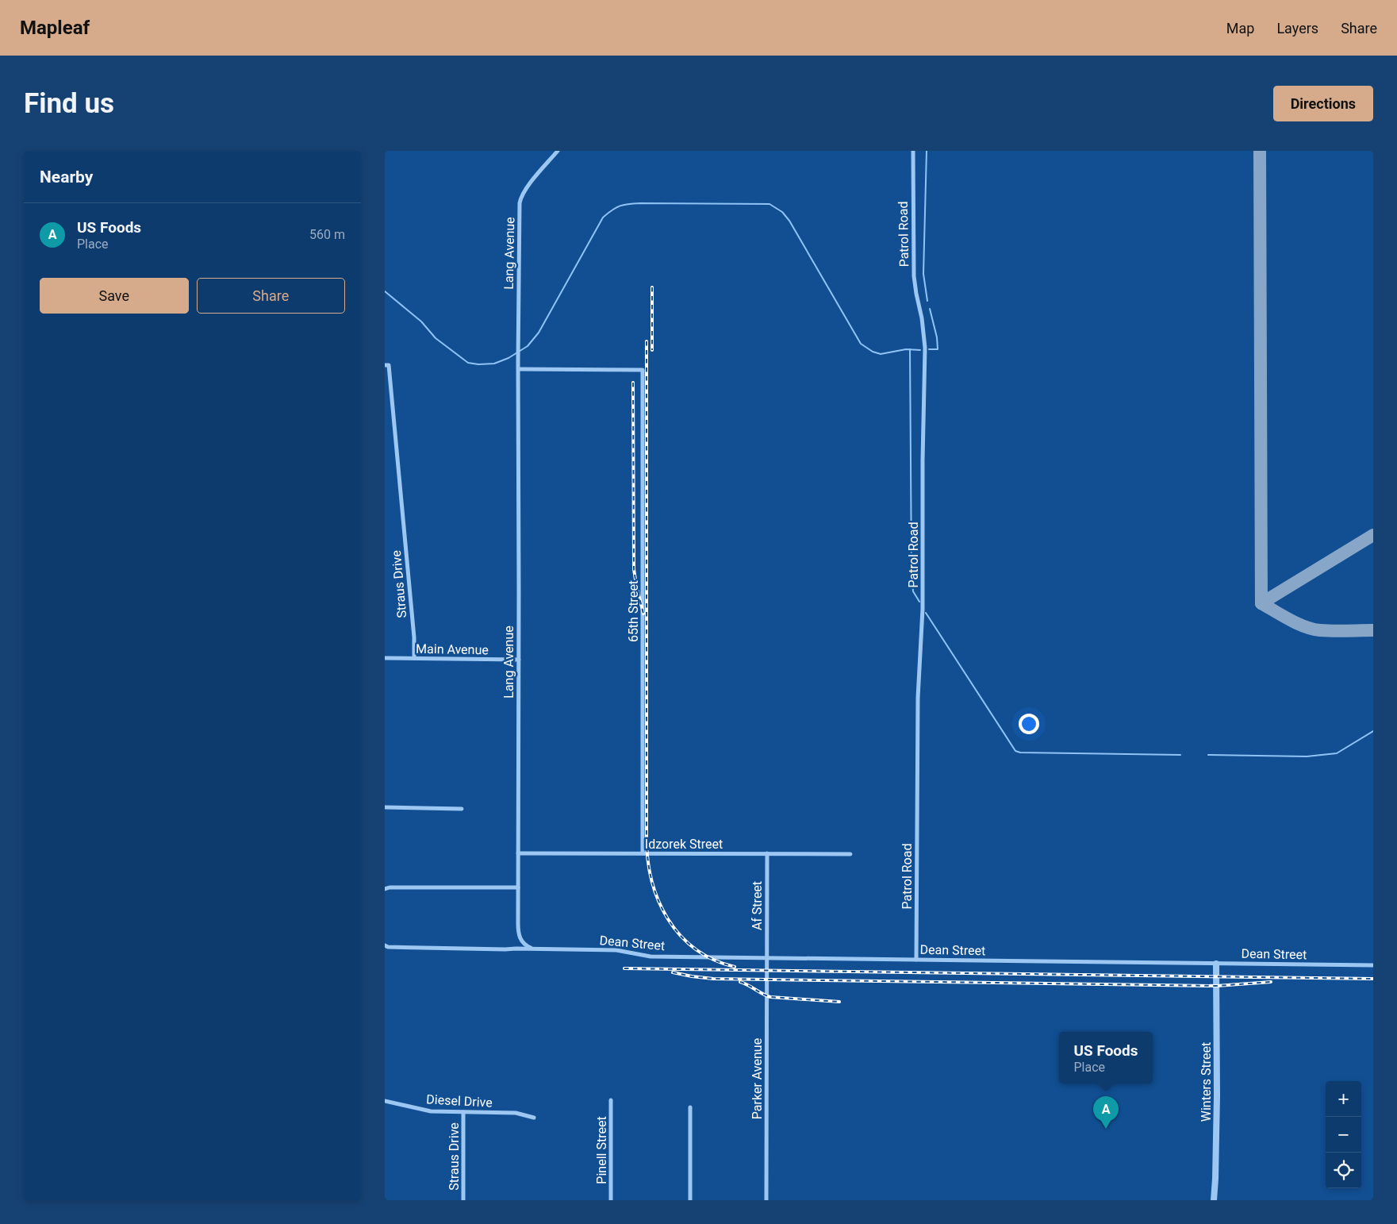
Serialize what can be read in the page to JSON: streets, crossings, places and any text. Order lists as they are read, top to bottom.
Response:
{
  "streets": {
    "street": [
      "Patrol Road",
      "Lang Avenue",
      "Straus Drive",
      "65th Street",
      "Main Avenue",
      "Idzorek Street",
      "Af Street",
      "Dean Street",
      "Parker Avenue",
      "Winters Street",
      "Diesel Drive",
      "Pinell Street"
    ]
  },
  "crossings": [
    ["Patrol Road", "Dean Street"],
    ["Lang Avenue", "65th Street"],
    ["Lang Avenue", "Main Avenue"],
    ["Lang Avenue", "Idzorek Street"],
    ["Lang Avenue", "Dean Street"],
    ["Straus Drive", "Main Avenue"],
    ["Straus Drive", "Diesel Drive"],
    ["65th Street", "Idzorek Street"],
    ["Idzorek Street", "Af Street"],
    ["Af Street", "Dean Street"],
    ["Af Street", "Parker Avenue"],
    ["Dean Street", "Parker Avenue"],
    ["Dean Street", "Winters Street"]
  ],
  "page": {
    "header": "Mapleaf",
    "nav": ["Map", "Layers", "Share"],
    "buttons": [
      "Directions",
      ["Save", "Share"]
    ],
    "title": "Find us",
    "heading": "Nearby",
    "list": [
      {
        "mark": "A",
        "name": "US Foods",
        "note": "Place",
        "value": "560 m"
      }
    ],
    "popup": ["US Foods", "Place"],
    "map_buttons": ["+", "−"],
    "pins": "A"
  }
}
